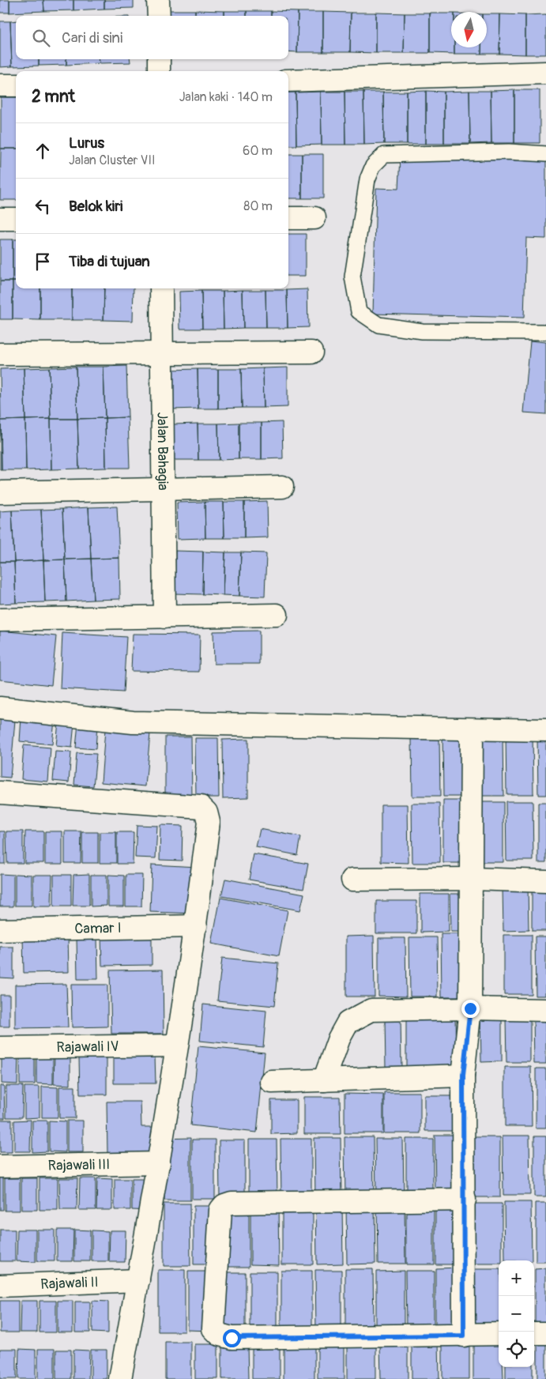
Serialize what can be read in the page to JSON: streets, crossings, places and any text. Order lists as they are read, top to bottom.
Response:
{
  "streets": {
    "street": [
      "Jalan Bahagia",
      "Camar I",
      "Rajawali IV",
      "Rajawali III",
      "Rajawali II"
    ]
  },
  "north": "bottom",
  "page": {
    "search": "Cari di sini",
    "heading": ["2 mnt", "Jalan kaki · 140 m"],
    "list": [
      ["Lurus", "Jalan Cluster VII", "60 m"],
      ["Belok kiri", "80 m"],
      "Tiba di tujuan"
    ],
    "map_buttons": ["+", "−"]
  }
}
